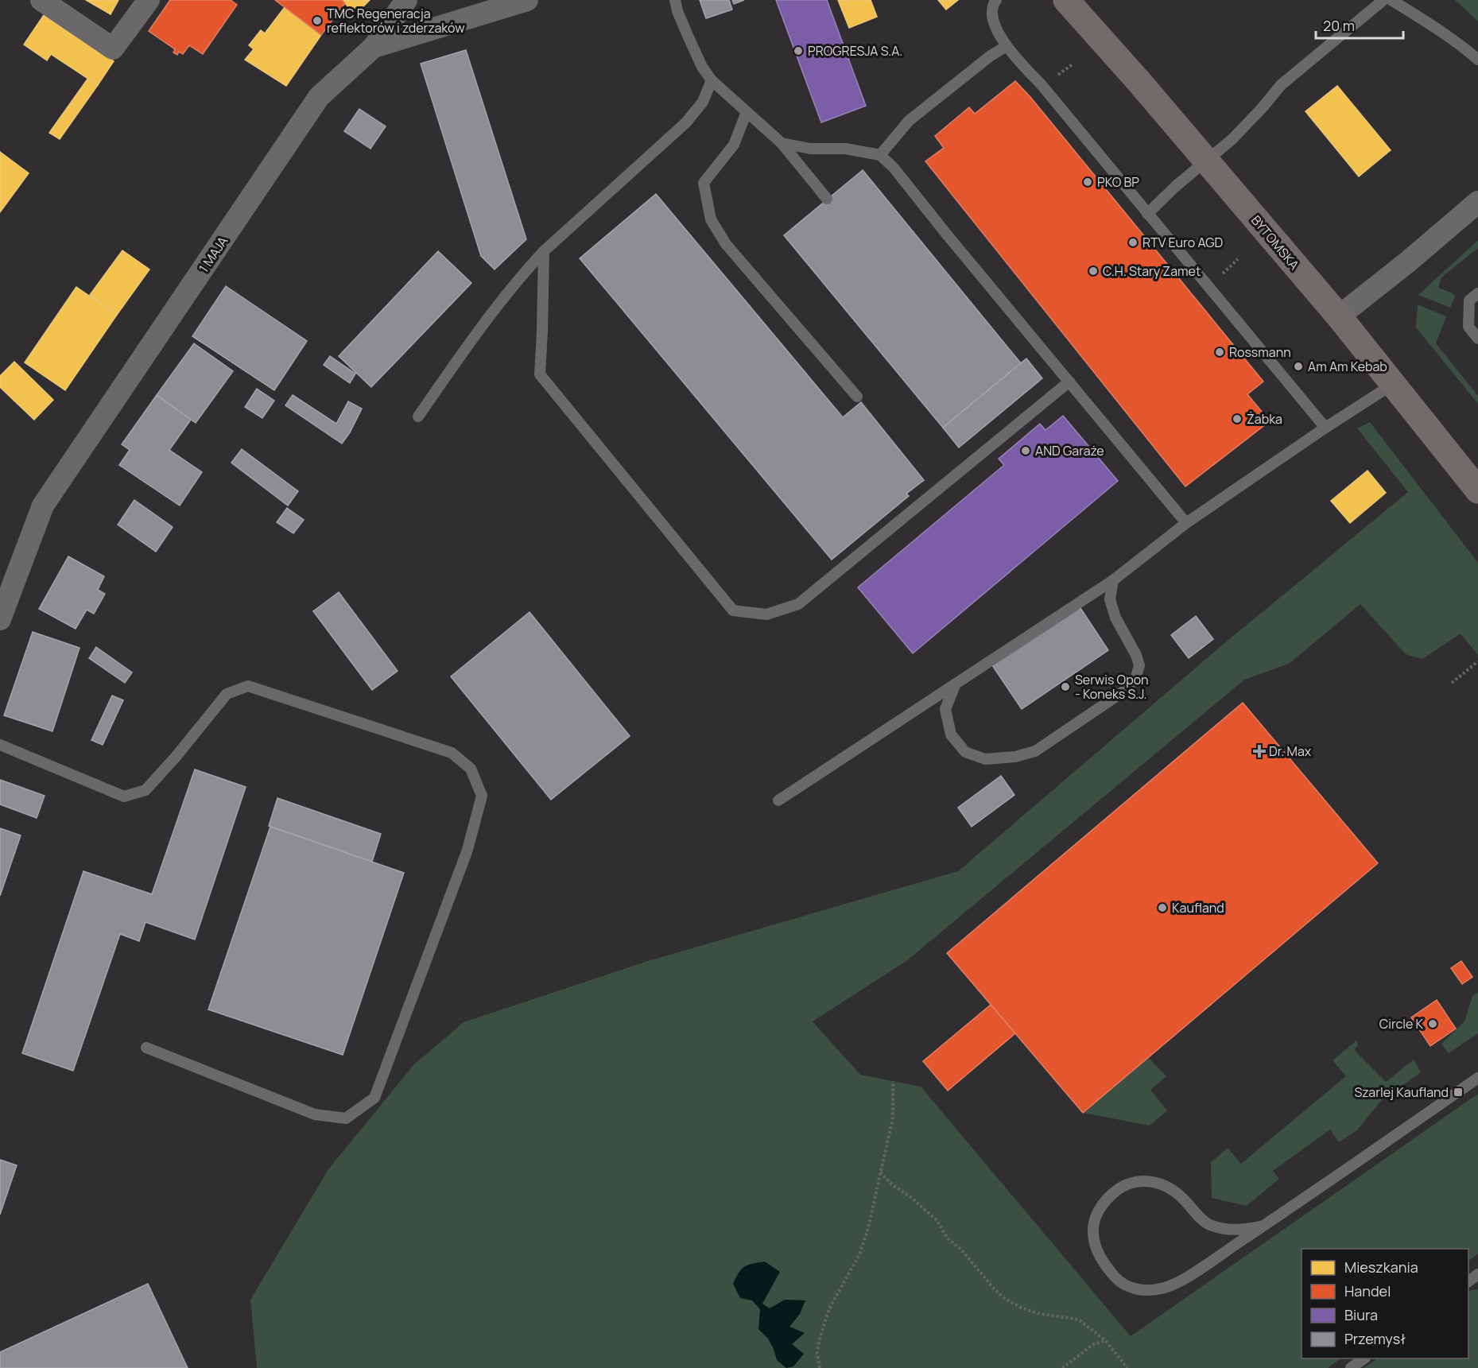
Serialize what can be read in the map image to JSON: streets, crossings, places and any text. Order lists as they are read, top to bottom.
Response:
{
  "streets": {
    "street": ["BYTOMSKA", "1 MAJA"]
  },
  "places": {
    "other": [
      "TMC Regeneracja reflektorów i zderzaków",
      "PROGRESJA S.A.",
      "PKO BP",
      "RTV Euro AGD",
      "C.H. Stary Zamet",
      "Rossmann",
      "Am Am Kebab",
      "Żabka",
      "AND Garaże",
      "Serwis Opon - Koneks S.J.",
      "Kaufland",
      "Circle K"
    ],
    "health": ["Dr. Max"],
    "transit": ["Szarlej Kaufland"]
  },
  "legend": [
    "Mieszkania",
    "Handel",
    "Biura",
    "Przemysł"
  ],
  "scale_bar": "20 m"
}
